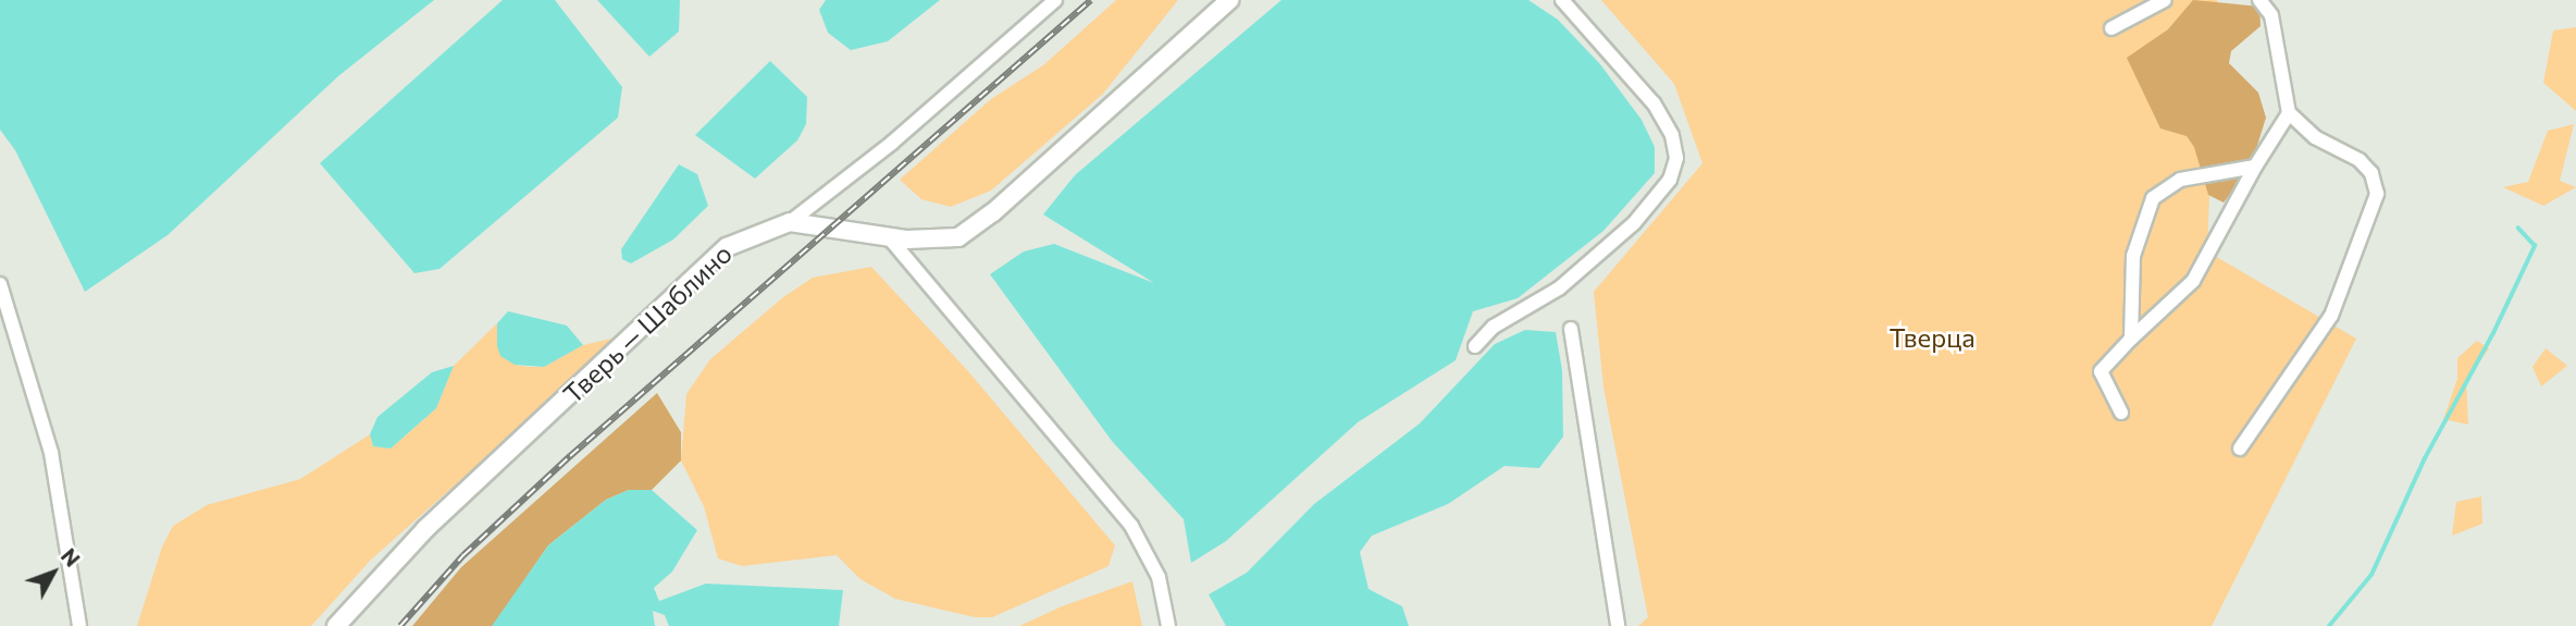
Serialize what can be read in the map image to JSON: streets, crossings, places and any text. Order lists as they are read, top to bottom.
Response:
{
  "streets": {
    "street": ["Тверь — Шаблино"]
  },
  "parks": ["Тверца"],
  "north": "top right"
}
